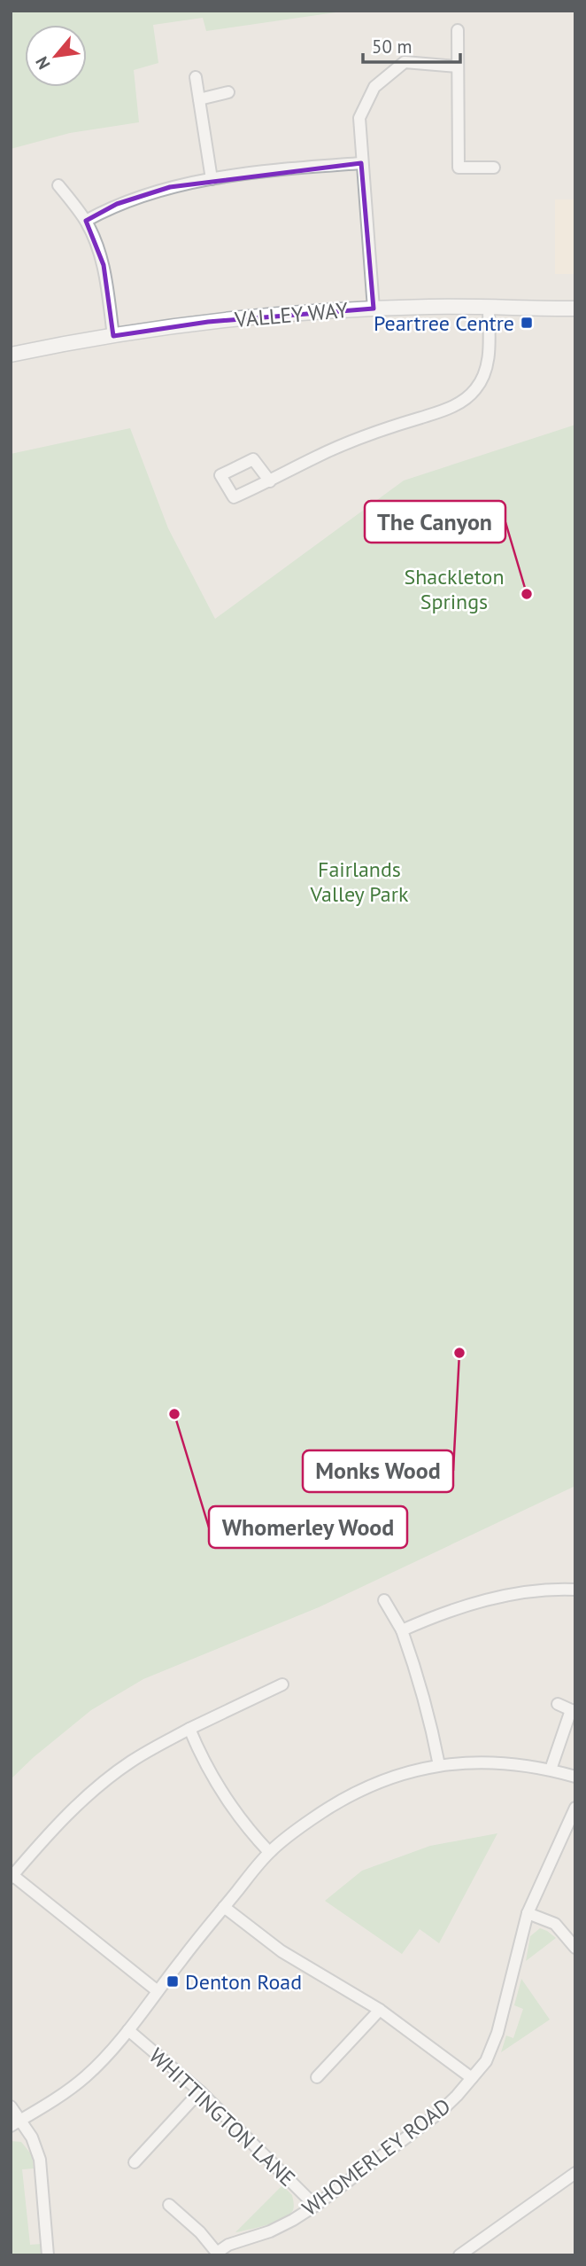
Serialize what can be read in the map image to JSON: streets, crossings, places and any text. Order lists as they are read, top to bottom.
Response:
{
  "streets": {
    "street": ["VALLEY WAY", "WHITTINGTON LANE", "WHOMERLEY ROAD"]
  },
  "crossings": [
    ["WHITTINGTON LANE", "WHOMERLEY ROAD"]
  ],
  "parks": ["Shackleton Springs", "Fairlands Valley Park"],
  "places": {
    "transit": ["Peartree Centre", "Denton Road"],
    "other": ["The Canyon", "Monks Wood", "Whomerley Wood"]
  },
  "scale_bar": "50 m",
  "north": "bottom left"
}
